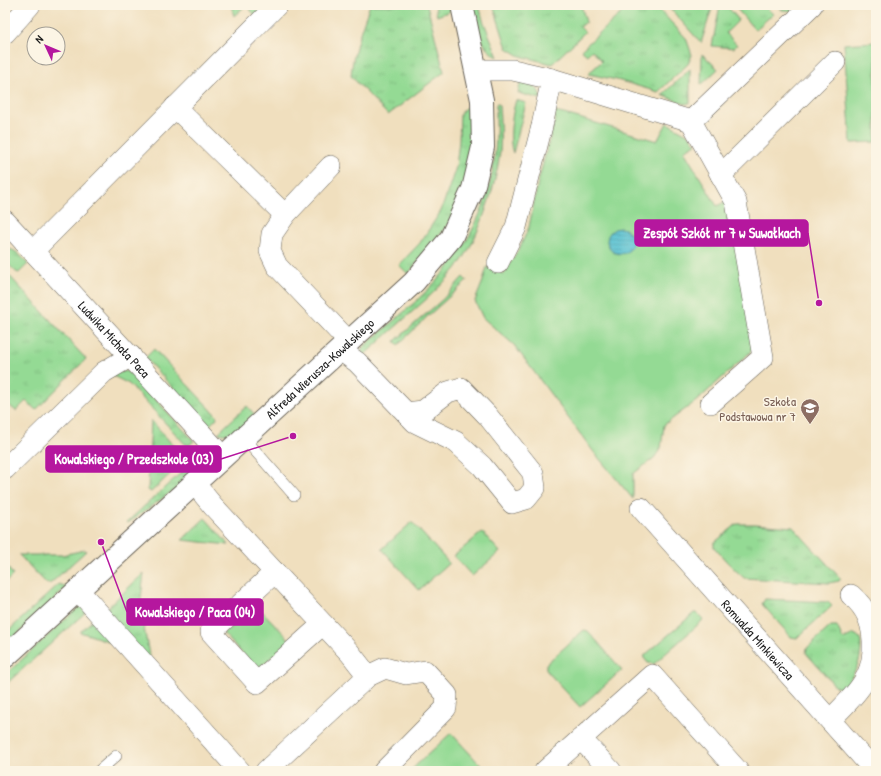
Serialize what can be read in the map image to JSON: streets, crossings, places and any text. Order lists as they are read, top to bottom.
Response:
{
  "streets": {
    "street": ["Ludwika Michała Paca", "Alfreda Wierusza-Kowalskiego", "Romualda Minkiewicza"]
  },
  "crossings": [
    ["Ludwika Michała Paca", "Alfreda Wierusza-Kowalskiego"]
  ],
  "places": {
    "other": ["Zespół Szkół nr 7 w Suwałkach", "Kowalskiego / Przedszkole (03)", "Kowalskiego / Paca (04)"],
    "school or university": ["Szkoła Podstawowa nr 7"]
  },
  "north": "top left"
}
